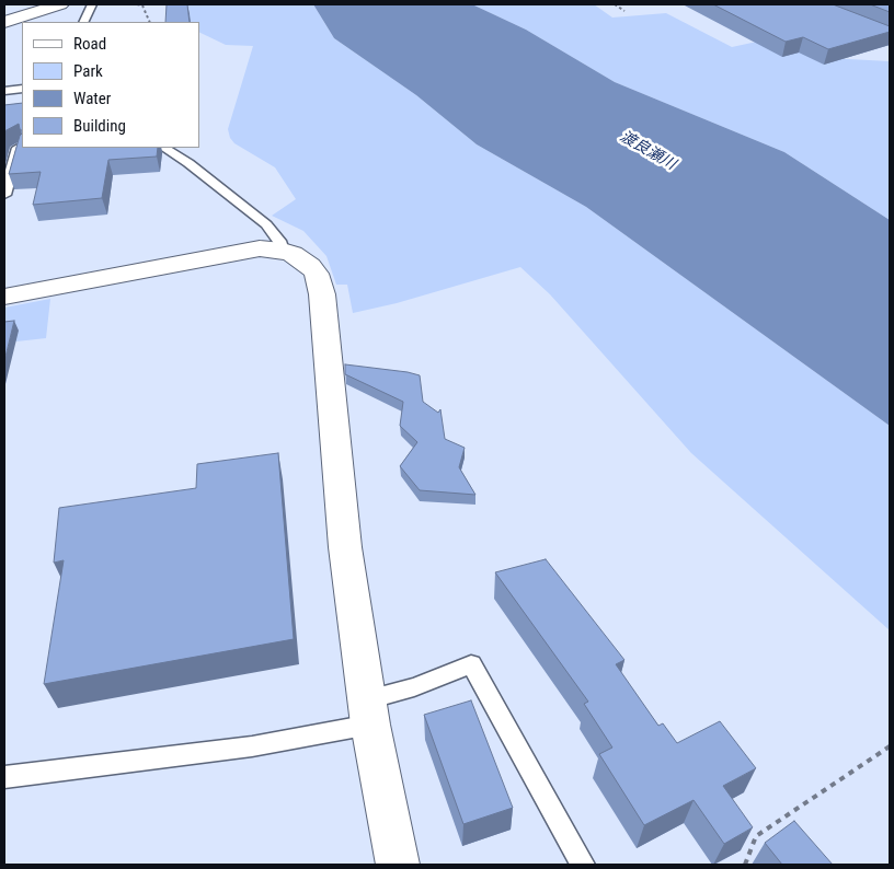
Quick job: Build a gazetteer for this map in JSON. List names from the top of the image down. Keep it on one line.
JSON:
{"water":["渡良瀬川"],"legend":["Road","Park","Water","Building"]}
